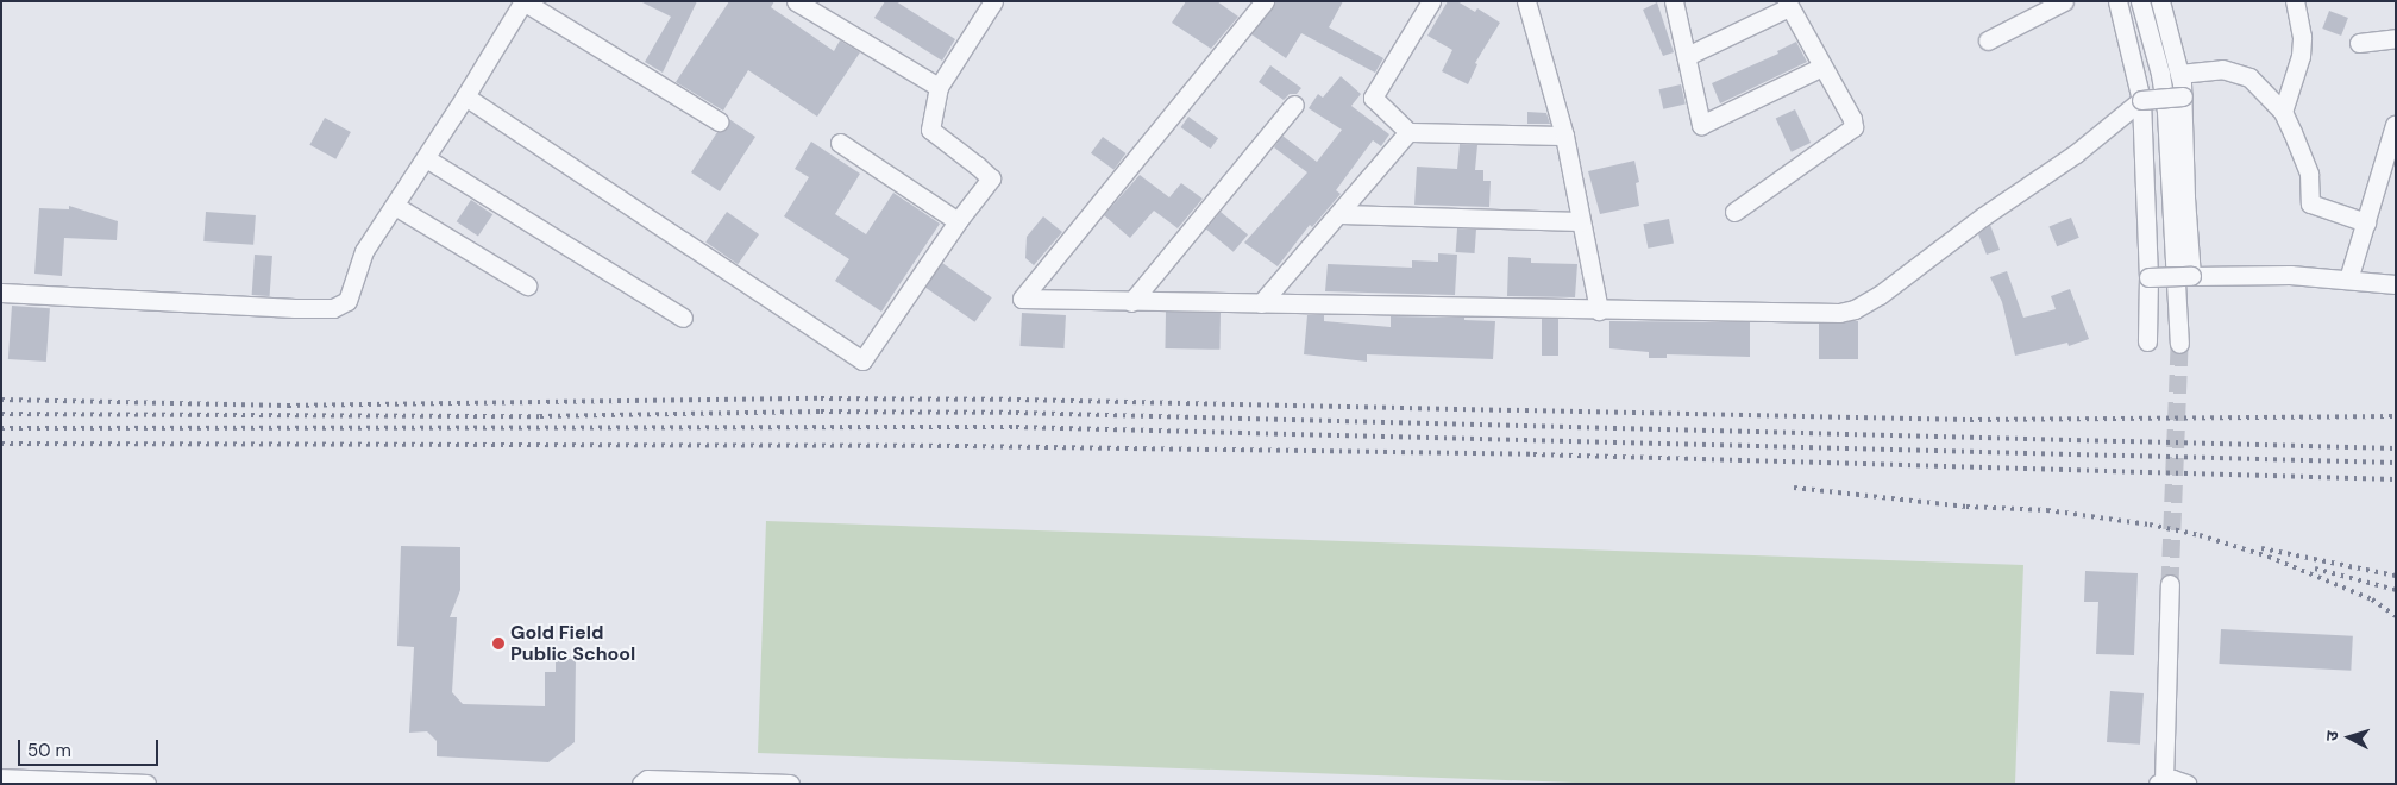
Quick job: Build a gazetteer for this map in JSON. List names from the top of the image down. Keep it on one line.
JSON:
{"places":["Gold Field Public School"],"scale_bar":"50 m","north":"left"}
